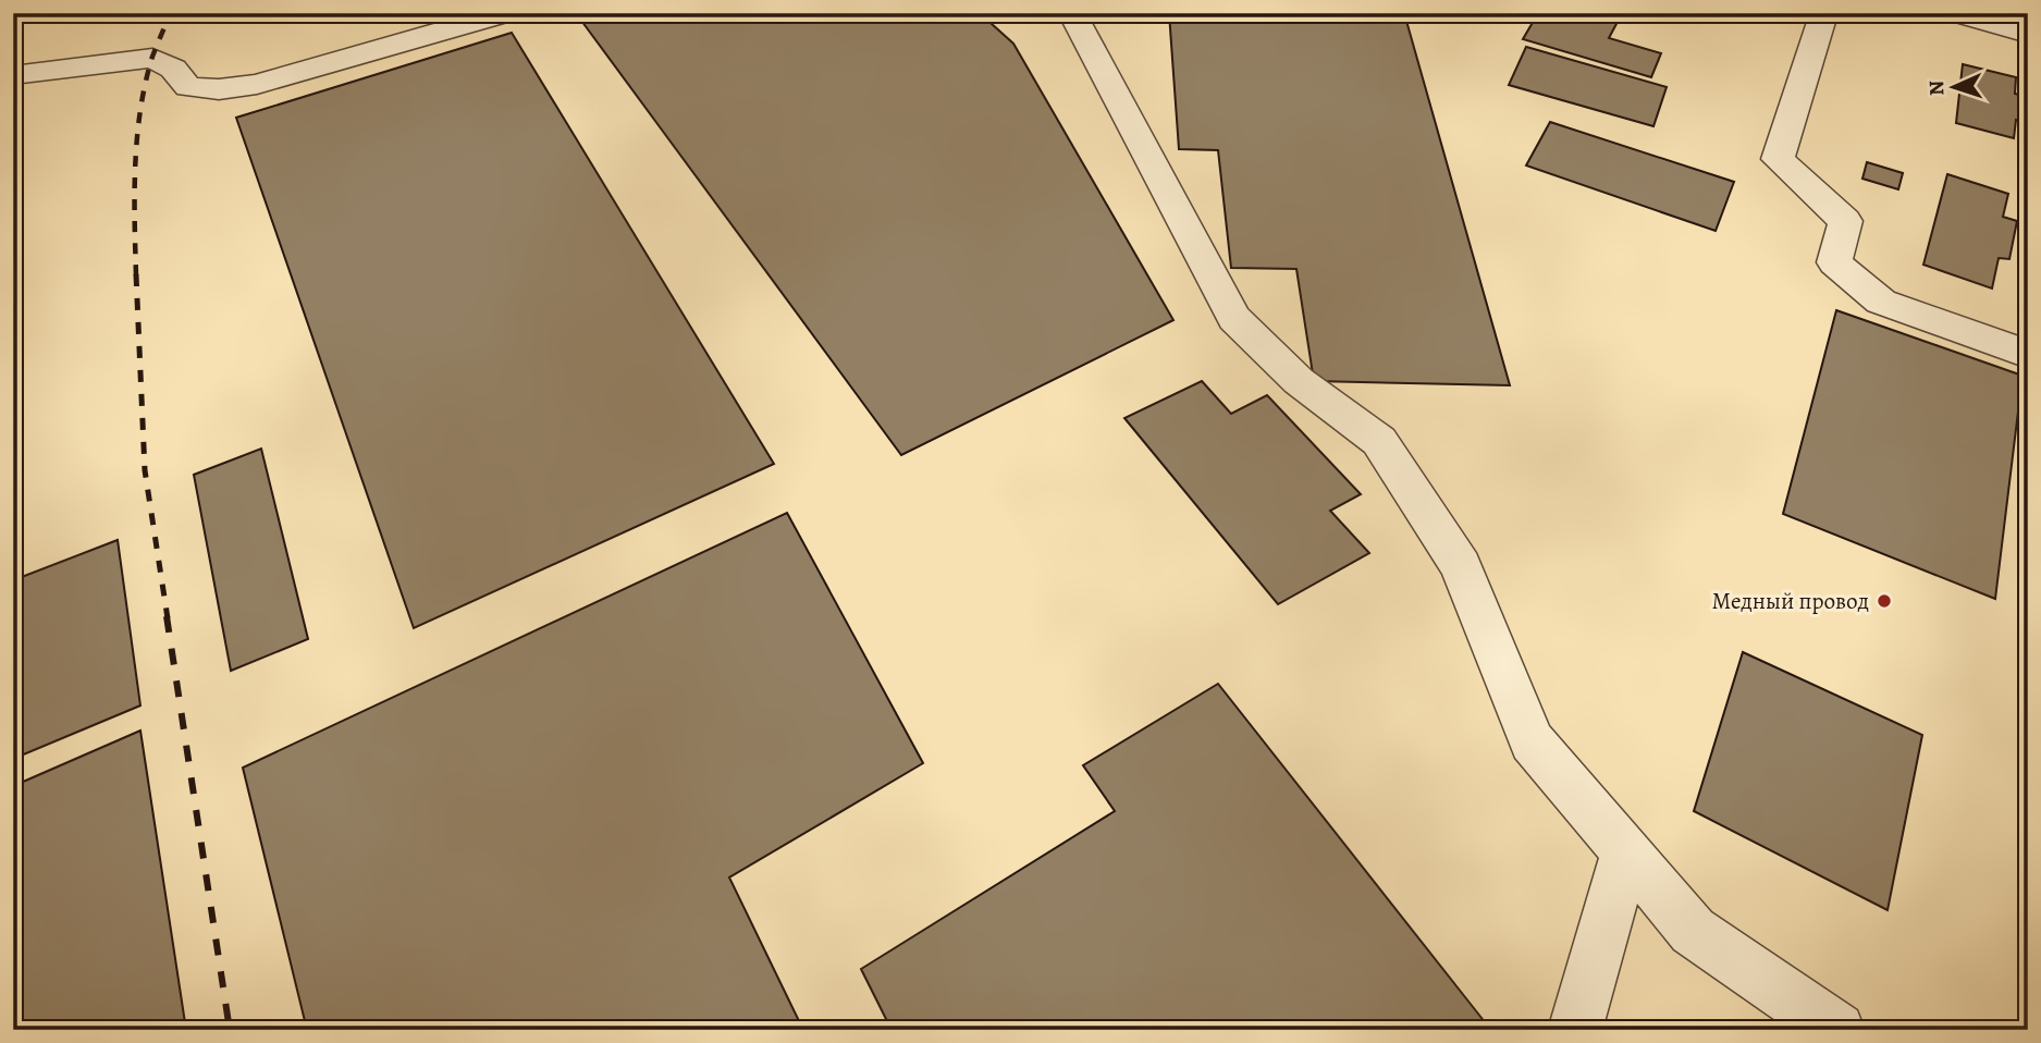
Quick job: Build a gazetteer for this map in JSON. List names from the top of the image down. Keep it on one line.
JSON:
{"places":["Медный провод"],"north":"left"}
